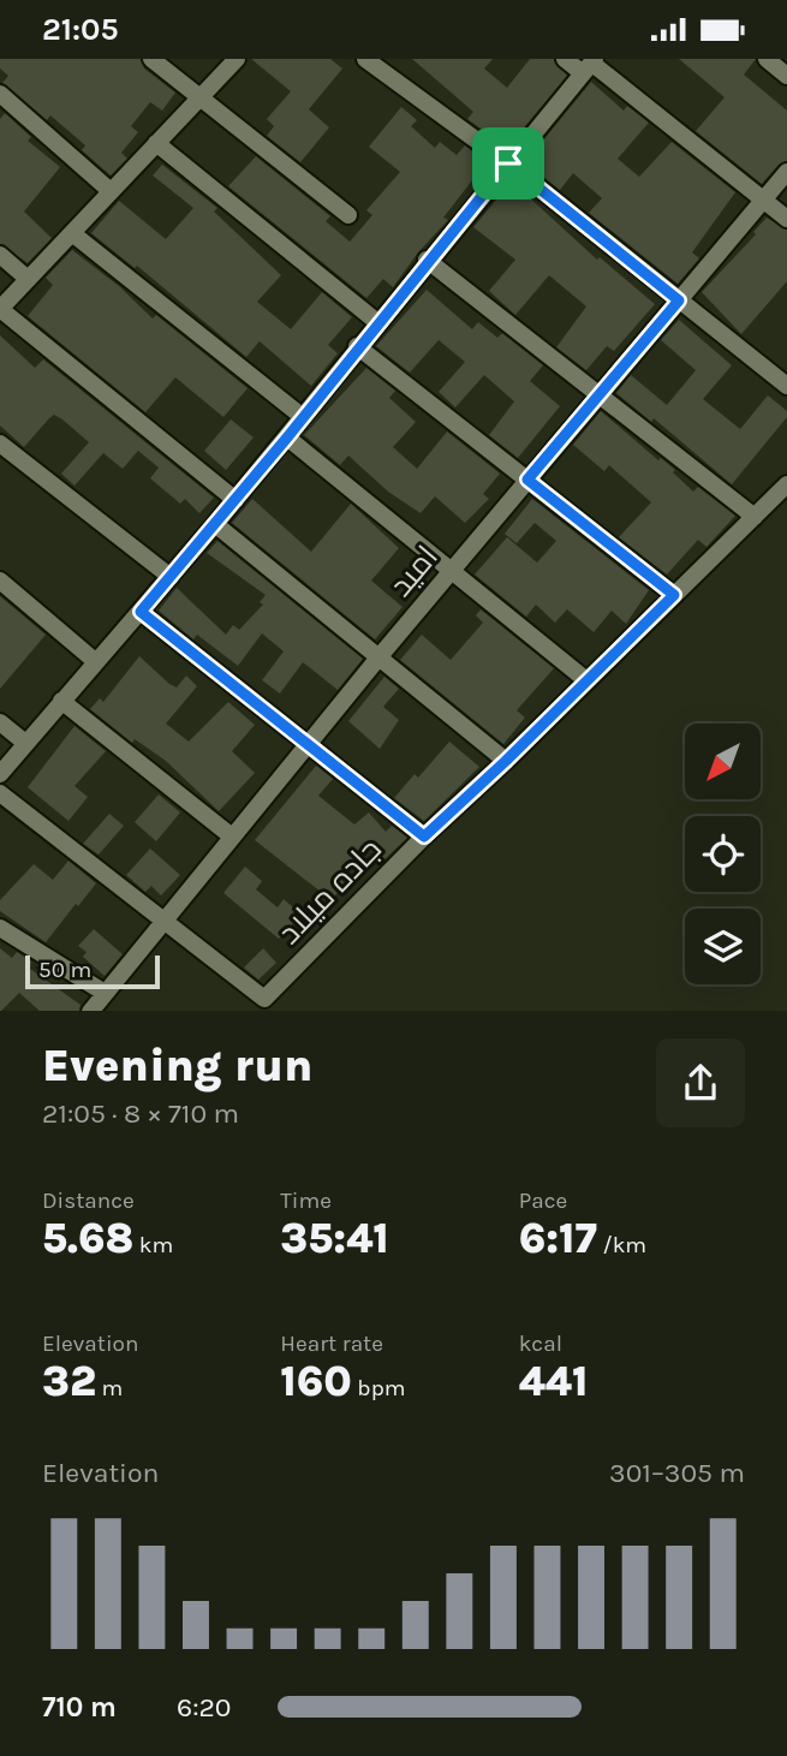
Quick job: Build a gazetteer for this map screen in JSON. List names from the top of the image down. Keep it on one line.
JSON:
{"streets":{"street":["امید","جاده میلاد"]},"crossings":[["امید","جاده میلاد"]],"scale_bar":"50 m","north":"bottom left","page":{"status":"21:05","scale":"50 m","heading":["Evening run","21:05 · 8 × 710 m"],"stats":[["Distance","5.68 km"],["Time","35:41"],["Pace","6:17 /km"],["Elevation","32 m"],["Heart rate","160 bpm"],["kcal","441"]],"chart":["Elevation","301–305 m"],"list":[{"name":"710 m","note":"6:20"}]}}
